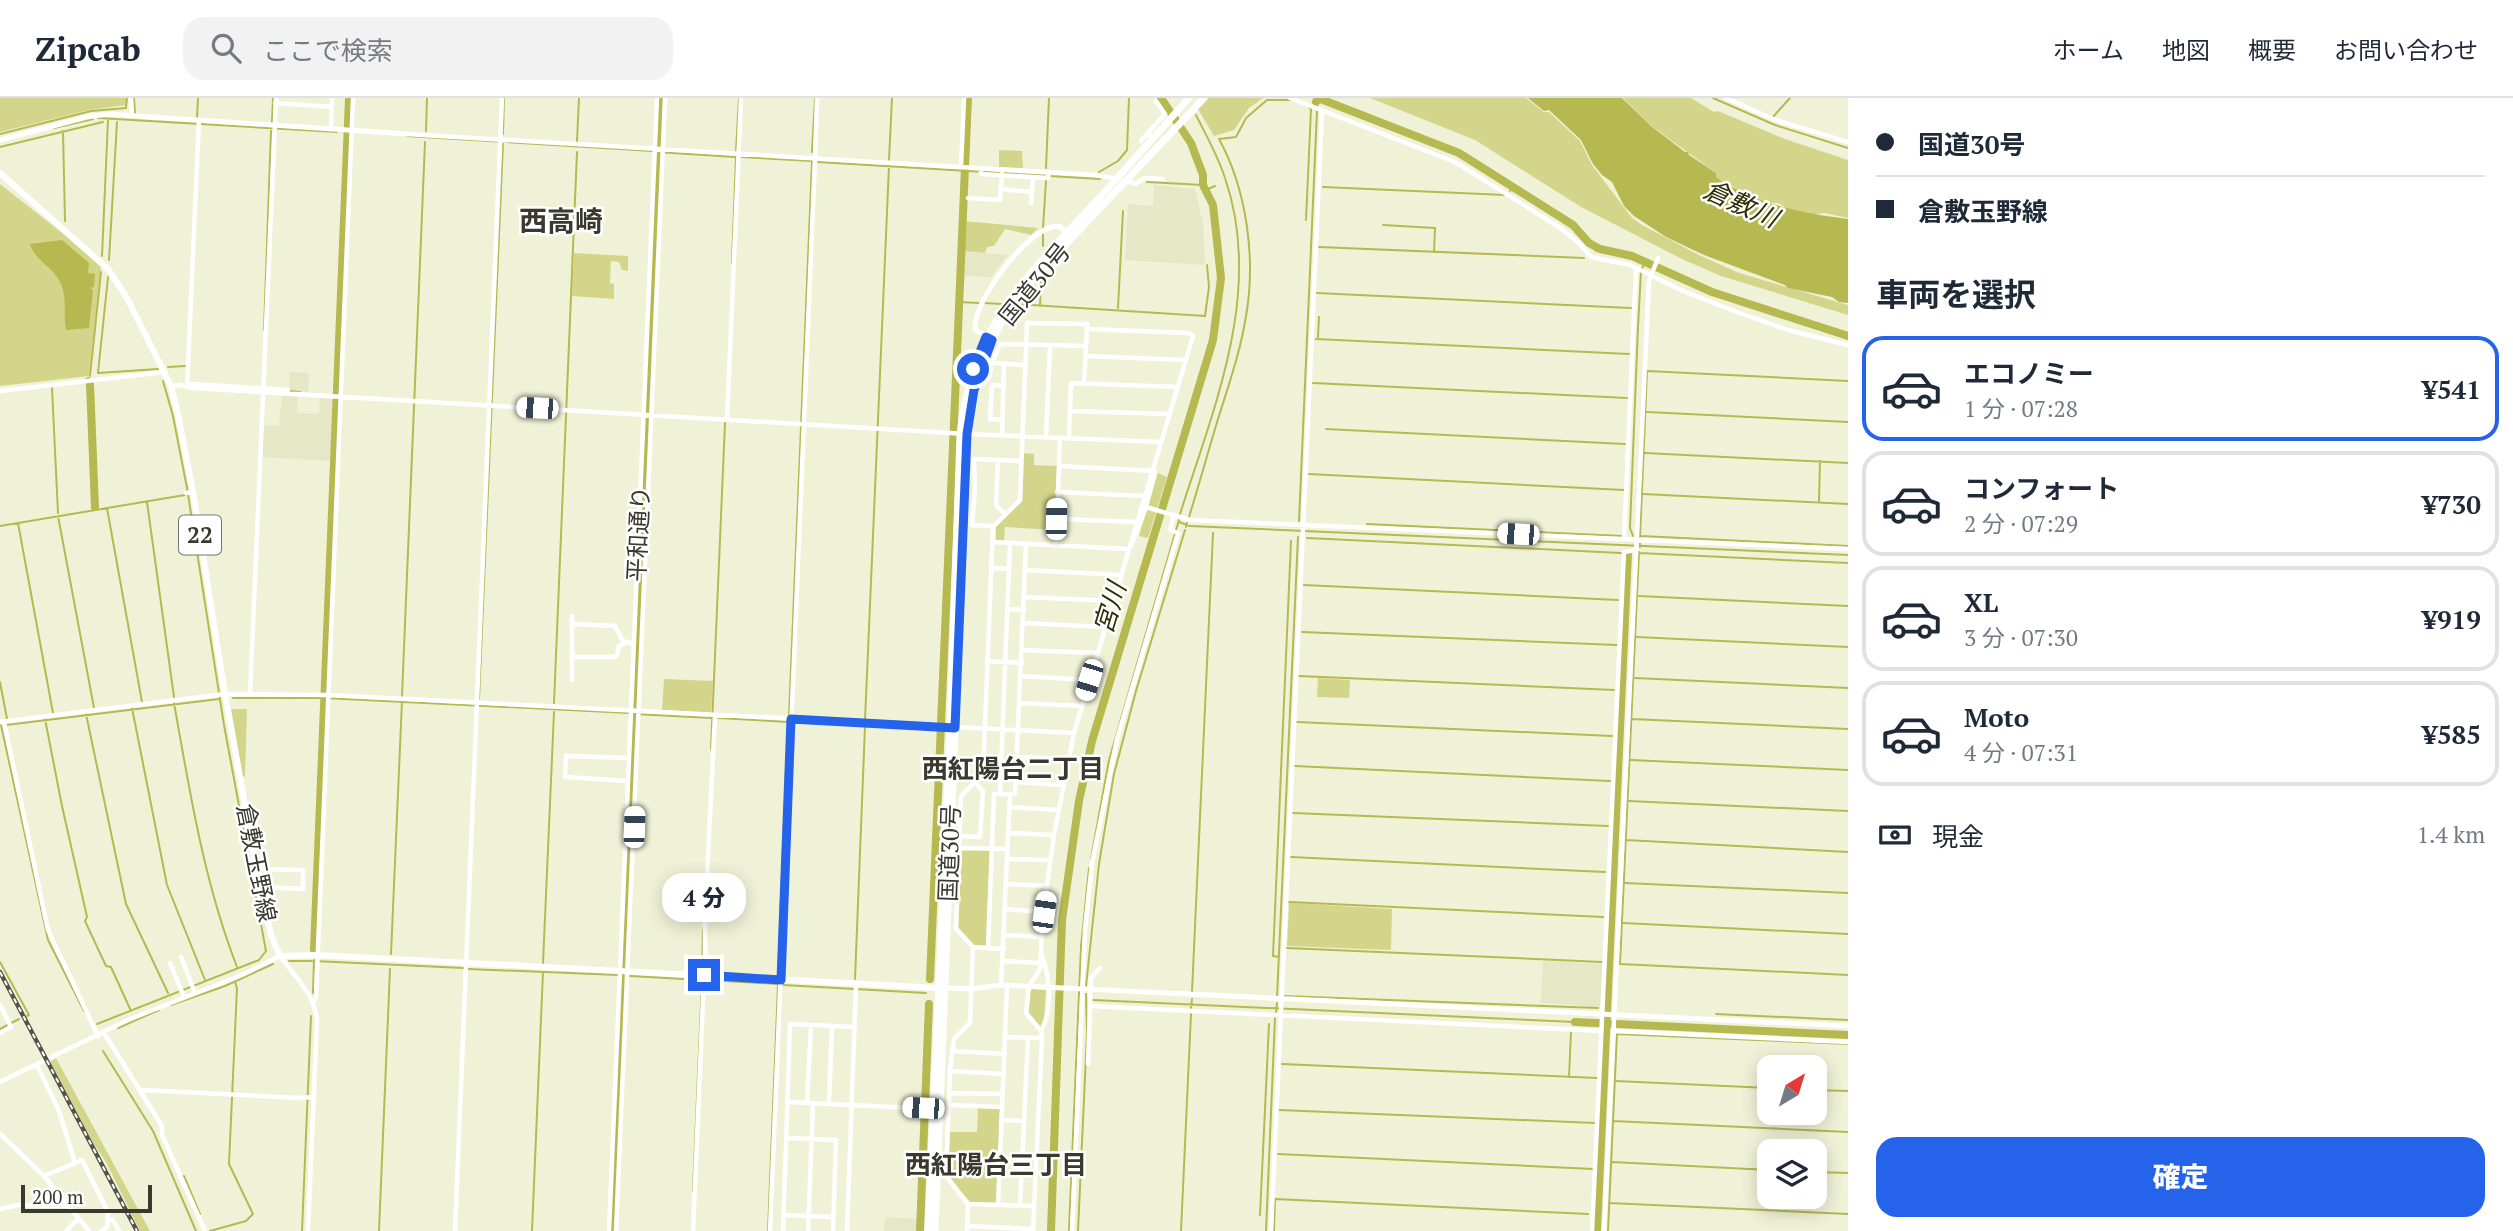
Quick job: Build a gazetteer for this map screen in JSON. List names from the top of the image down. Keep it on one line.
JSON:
{"streets":{"highway":["国道30号"],"main road":["22","倉敷玉野線"],"street":["平和通り"]},"crossings":[["国道30号","倉敷玉野線"],["平和通り","倉敷玉野線"]],"districts":["西高崎","西紅陽台二丁目","西紅陽台三丁目"],"water":["倉敷川","宮川"],"scale_bar":"200 m","north":"top right","page":{"header":"Zipcab","search":"ここで検索","nav":["ホーム","地図","概要","お問い合わせ"],"banner":["国道30号","倉敷玉野線"],"heading":"車両を選択","list":[{"name":"エコノミー","note":"1 分 · 07:28","value":"¥541"},{"name":"コンフォート","note":"2 分 · 07:29","value":"¥730"},{"name":"XL","note":"3 分 · 07:30","value":"¥919"},{"name":"Moto","note":"4 分 · 07:31","value":"¥585"}],"pay":["現金","1.4 km"],"bubble":"4 分","buttons":"確定","scale":"200 m"}}
